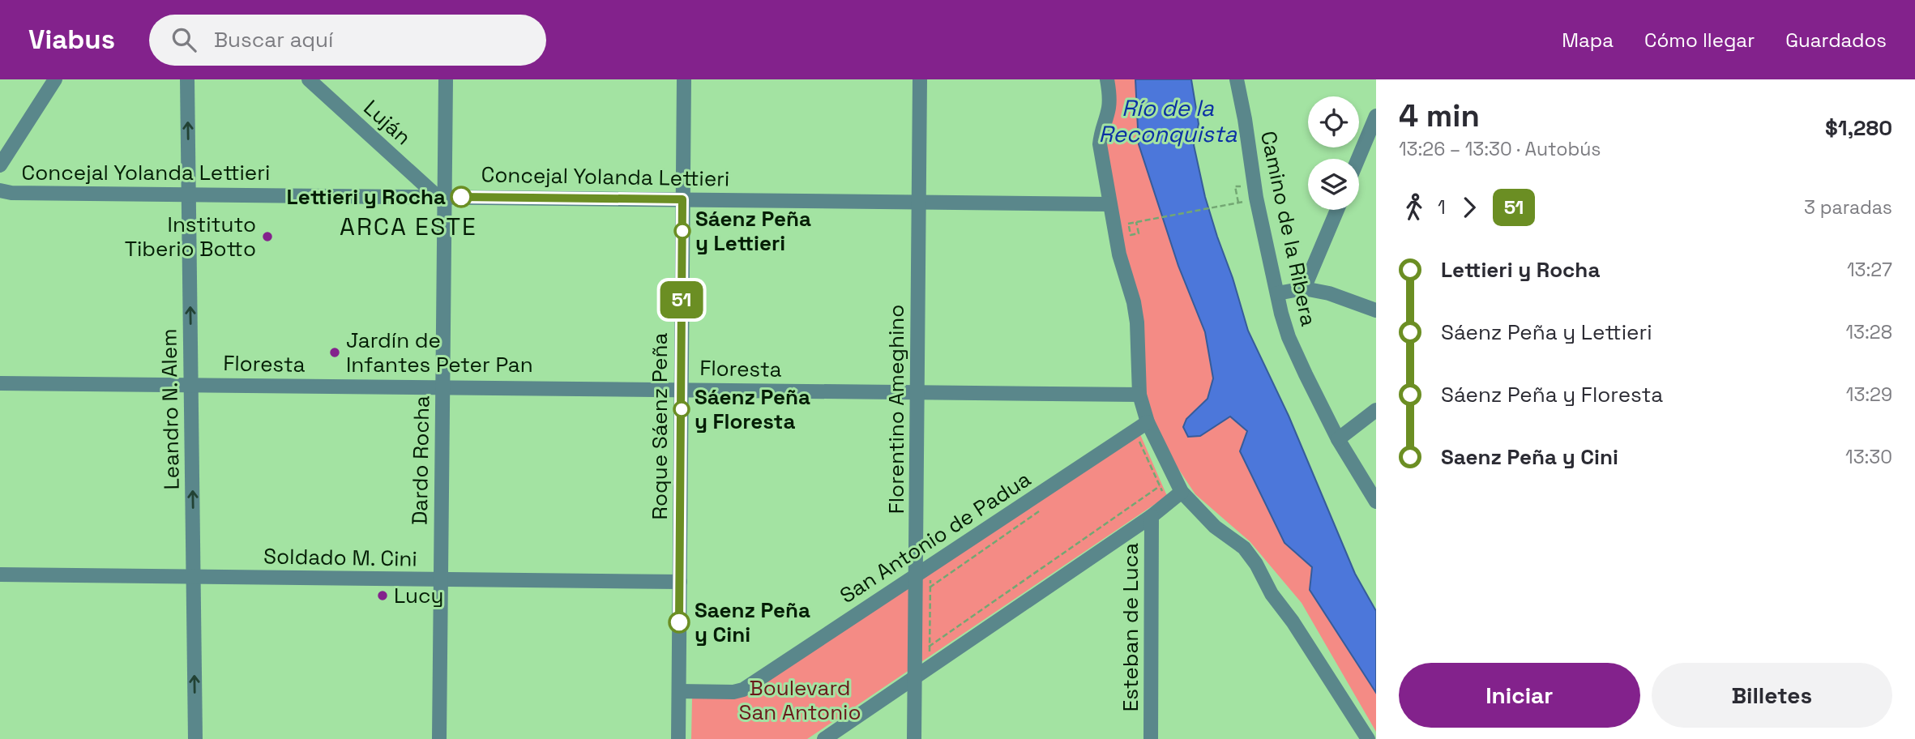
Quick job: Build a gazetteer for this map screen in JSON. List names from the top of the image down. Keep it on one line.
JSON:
{"streets":{"street":["Luján","Concejal Yolanda Lettieri","Camino de la Ribera","Floresta","Leandro N. Alem","Florentino Ameghino","Roque Sáenz Peña","Dardo Rocha","San Antonio de Padua","Soldado M. Cini","Esteban de Luca"]},"crossings":[["Luján","Concejal Yolanda Lettieri"],["Luján","Dardo Rocha"],["Concejal Yolanda Lettieri","Leandro N. Alem"],["Concejal Yolanda Lettieri","Florentino Ameghino"],["Concejal Yolanda Lettieri","Roque Sáenz Peña"],["Concejal Yolanda Lettieri","Dardo Rocha"],["Floresta","Leandro N. Alem"],["Floresta","Florentino Ameghino"],["Floresta","Roque Sáenz Peña"],["Floresta","Dardo Rocha"],["Leandro N. Alem","Soldado M. Cini"],["Florentino Ameghino","San Antonio de Padua"],["Roque Sáenz Peña","San Antonio de Padua"],["Roque Sáenz Peña","Soldado M. Cini"],["Dardo Rocha","Soldado M. Cini"]],"one_way":["Leandro N. Alem"],"districts":["ARCA ESTE"],"water":["Río de la Reconquista"],"parks":["Boulevard San Antonio"],"places":["Lettieri y Rocha","Sáenz Peña y Lettieri","Instituto Tiberio Botto","Jardín de Infantes Peter Pan","Sáenz Peña y Floresta","Lucy","Saenz Peña y Cini"],"lines":["bus line 51"],"page":{"header":"Viabus","search":"Buscar aquí","nav":["Mapa","Cómo llegar","Guardados"],"on_map":"51","heading":["4 min","13:26 – 13:30 · Autobús","$1,280"],"legs":["1","51","3 paradas"],"list":[{"name":"Lettieri y Rocha","value":"13:27"},{"name":"Sáenz Peña y Lettieri","value":"13:28"},{"name":"Sáenz Peña y Floresta","value":"13:29"},{"name":"Saenz Peña y Cini","value":"13:30"}],"buttons":["Iniciar","Billetes"]}}
